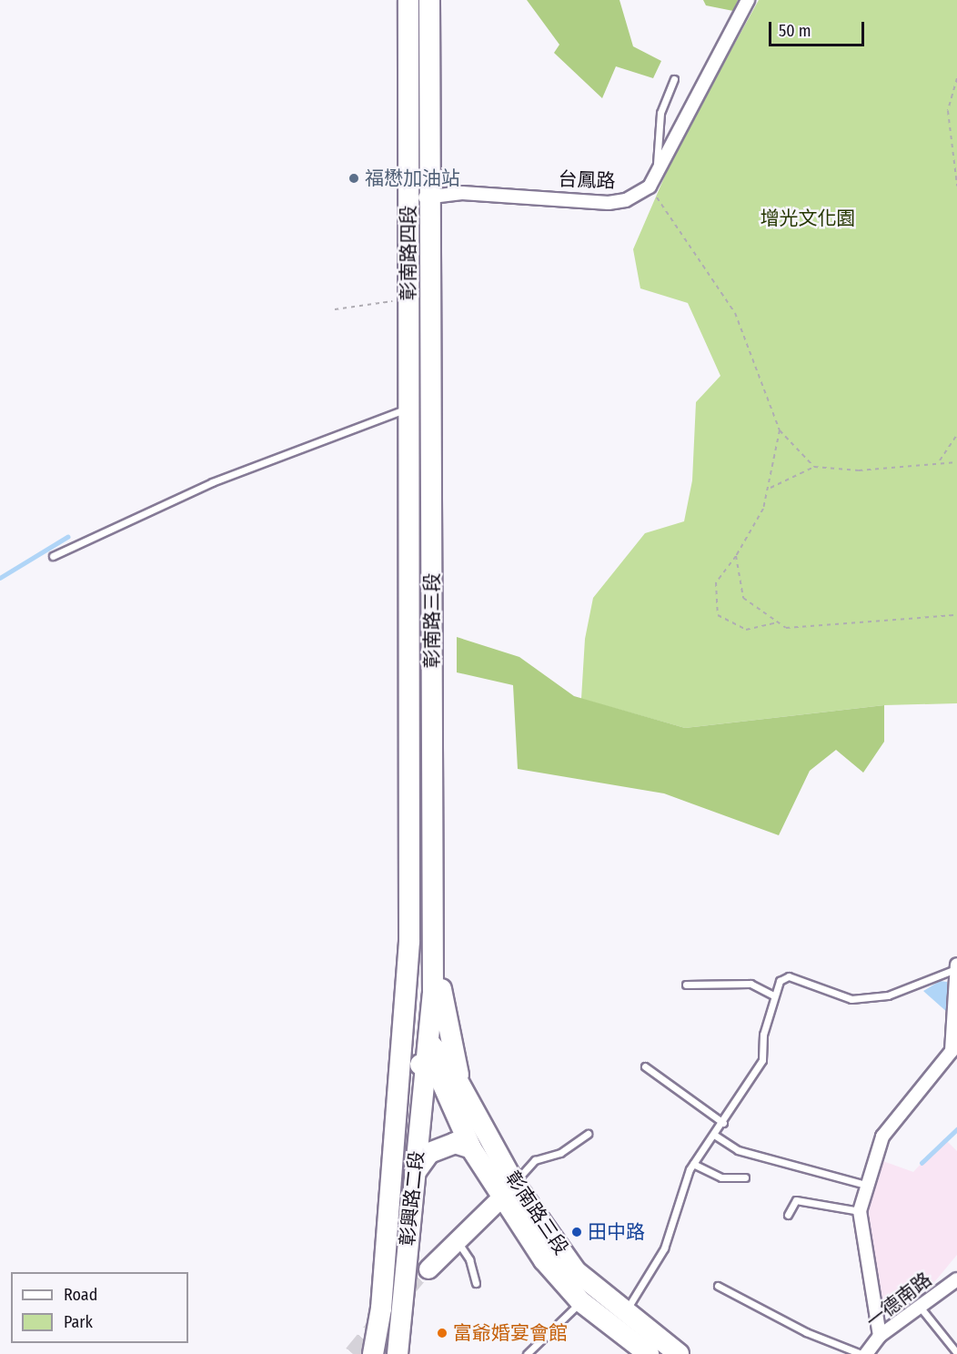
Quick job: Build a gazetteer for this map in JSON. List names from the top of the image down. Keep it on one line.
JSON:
{"streets":{"main road":["彰南路四段","彰南路三段","彰興路二段"],"street":["台鳳路","一德南路"]},"crossings":[["台鳳路","彰南路四段"],["台鳳路","彰南路三段"],["彰南路四段","彰南路三段"],["彰南路三段","彰興路二段"]],"parks":["增光文化園"],"places":["福懋加油站","田中路","富爺婚宴會館"],"legend":["Road","Park"],"scale_bar":"50 m"}
